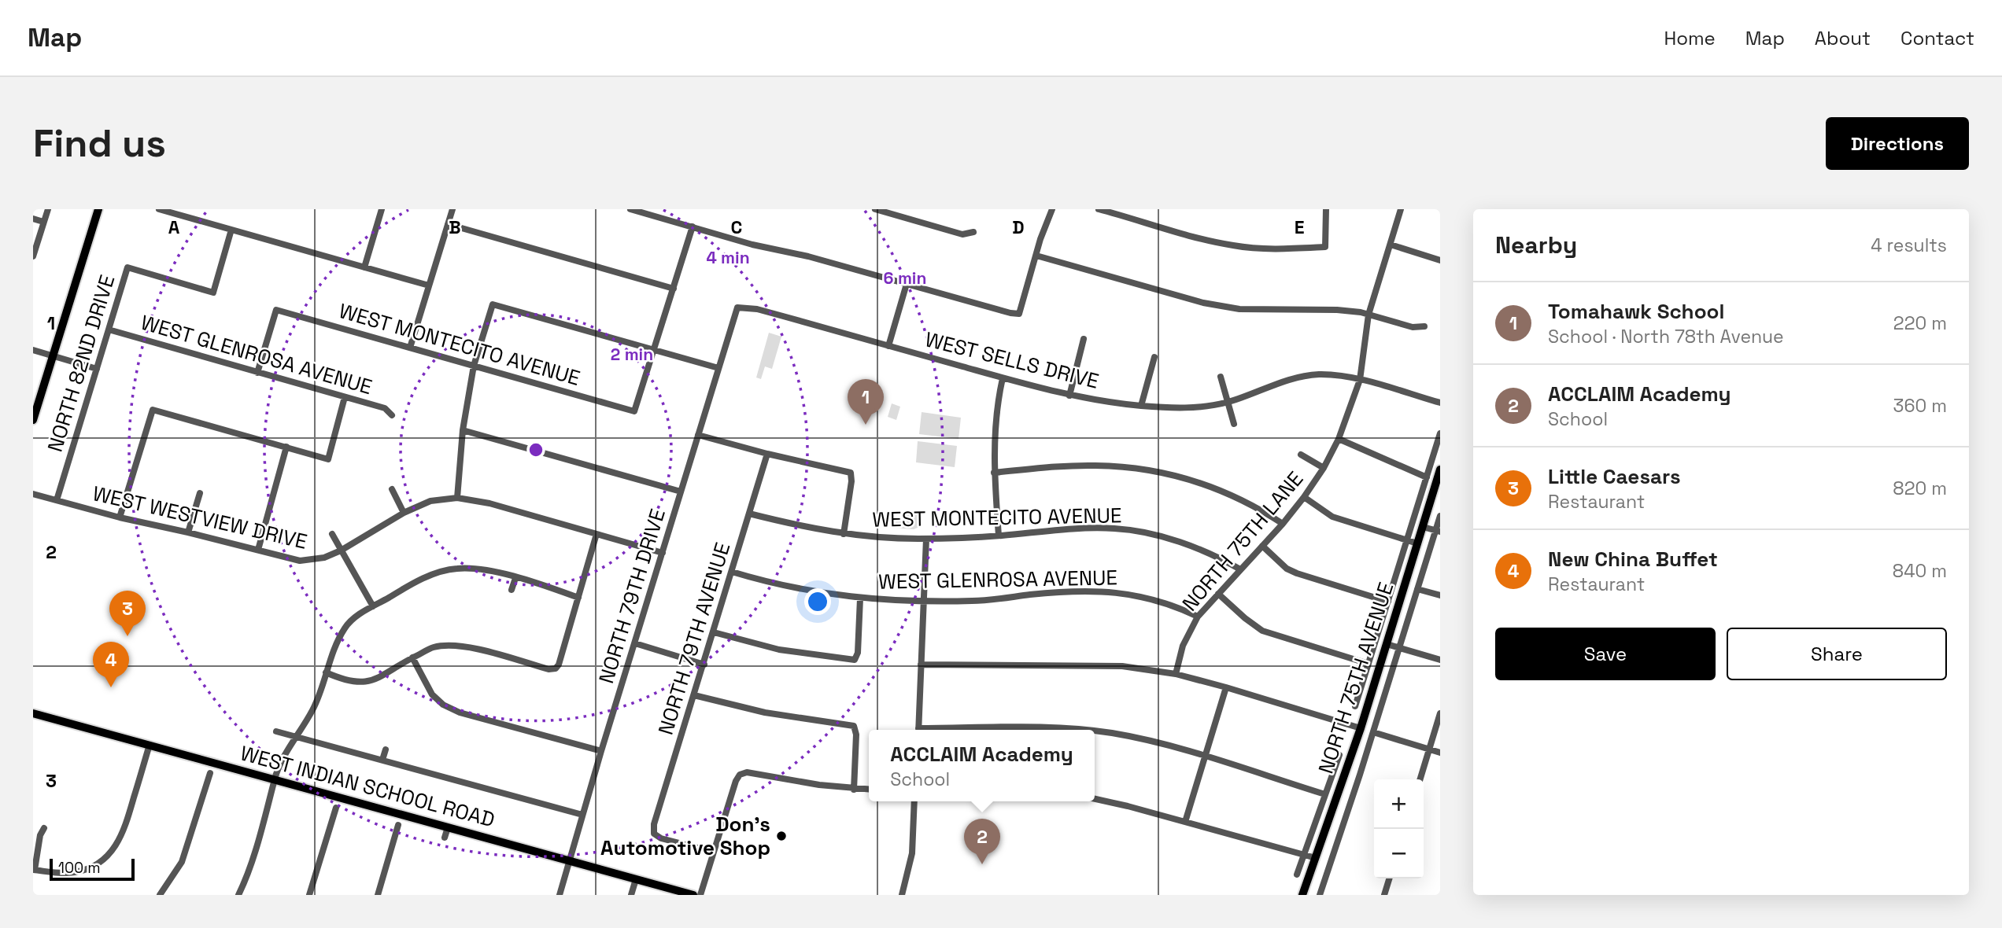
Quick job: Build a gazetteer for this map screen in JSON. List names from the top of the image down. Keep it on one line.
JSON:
{"streets":{"main road":["NORTH 75TH AVENUE","WEST INDIAN SCHOOL ROAD"],"street":["WEST MONTECITO AVENUE","WEST GLENROSA AVENUE","WEST SELLS DRIVE","NORTH 82ND DRIVE","WEST WESTVIEW DRIVE","NORTH 75TH LANE","NORTH 79TH DRIVE","NORTH 79TH AVENUE"]},"crossings":[["WEST MONTECITO AVENUE","WEST GLENROSA AVENUE"],["WEST MONTECITO AVENUE","NORTH 75TH LANE"],["WEST MONTECITO AVENUE","NORTH 79TH AVENUE"],["WEST GLENROSA AVENUE","NORTH 82ND DRIVE"],["WEST GLENROSA AVENUE","NORTH 75TH LANE"],["WEST GLENROSA AVENUE","NORTH 79TH AVENUE"],["WEST SELLS DRIVE","NORTH 75TH LANE"],["WEST SELLS DRIVE","NORTH 79TH DRIVE"],["NORTH 82ND DRIVE","WEST WESTVIEW DRIVE"],["NORTH 79TH DRIVE","WEST INDIAN SCHOOL ROAD"]],"places":["Don's Automotive Shop"],"scale_bar":"100 m","page":{"header":"Map","nav":["Home","Map","About","Contact"],"buttons":["Directions",["Save","Share"]],"title":"Find us","heading":["Nearby","4 results"],"list":[{"mark":"1","name":"Tomahawk School","note":"School · North 78th Avenue","value":"220 m"},{"mark":"2","name":"ACCLAIM Academy","note":"School","value":"360 m"},{"mark":"3","name":"Little Caesars","note":"Restaurant","value":"820 m"},{"mark":"4","name":"New China Buffet","note":"Restaurant","value":"840 m"}],"pins":["1","3","4","2"],"popup":["ACCLAIM Academy","School"],"map_buttons":["+","−"],"scale":"100 m"},"grid":{"columns":["A","B","C","D","E"],"rows":["1","2","3"]},"rings":["4 min","6 min","2 min"]}
